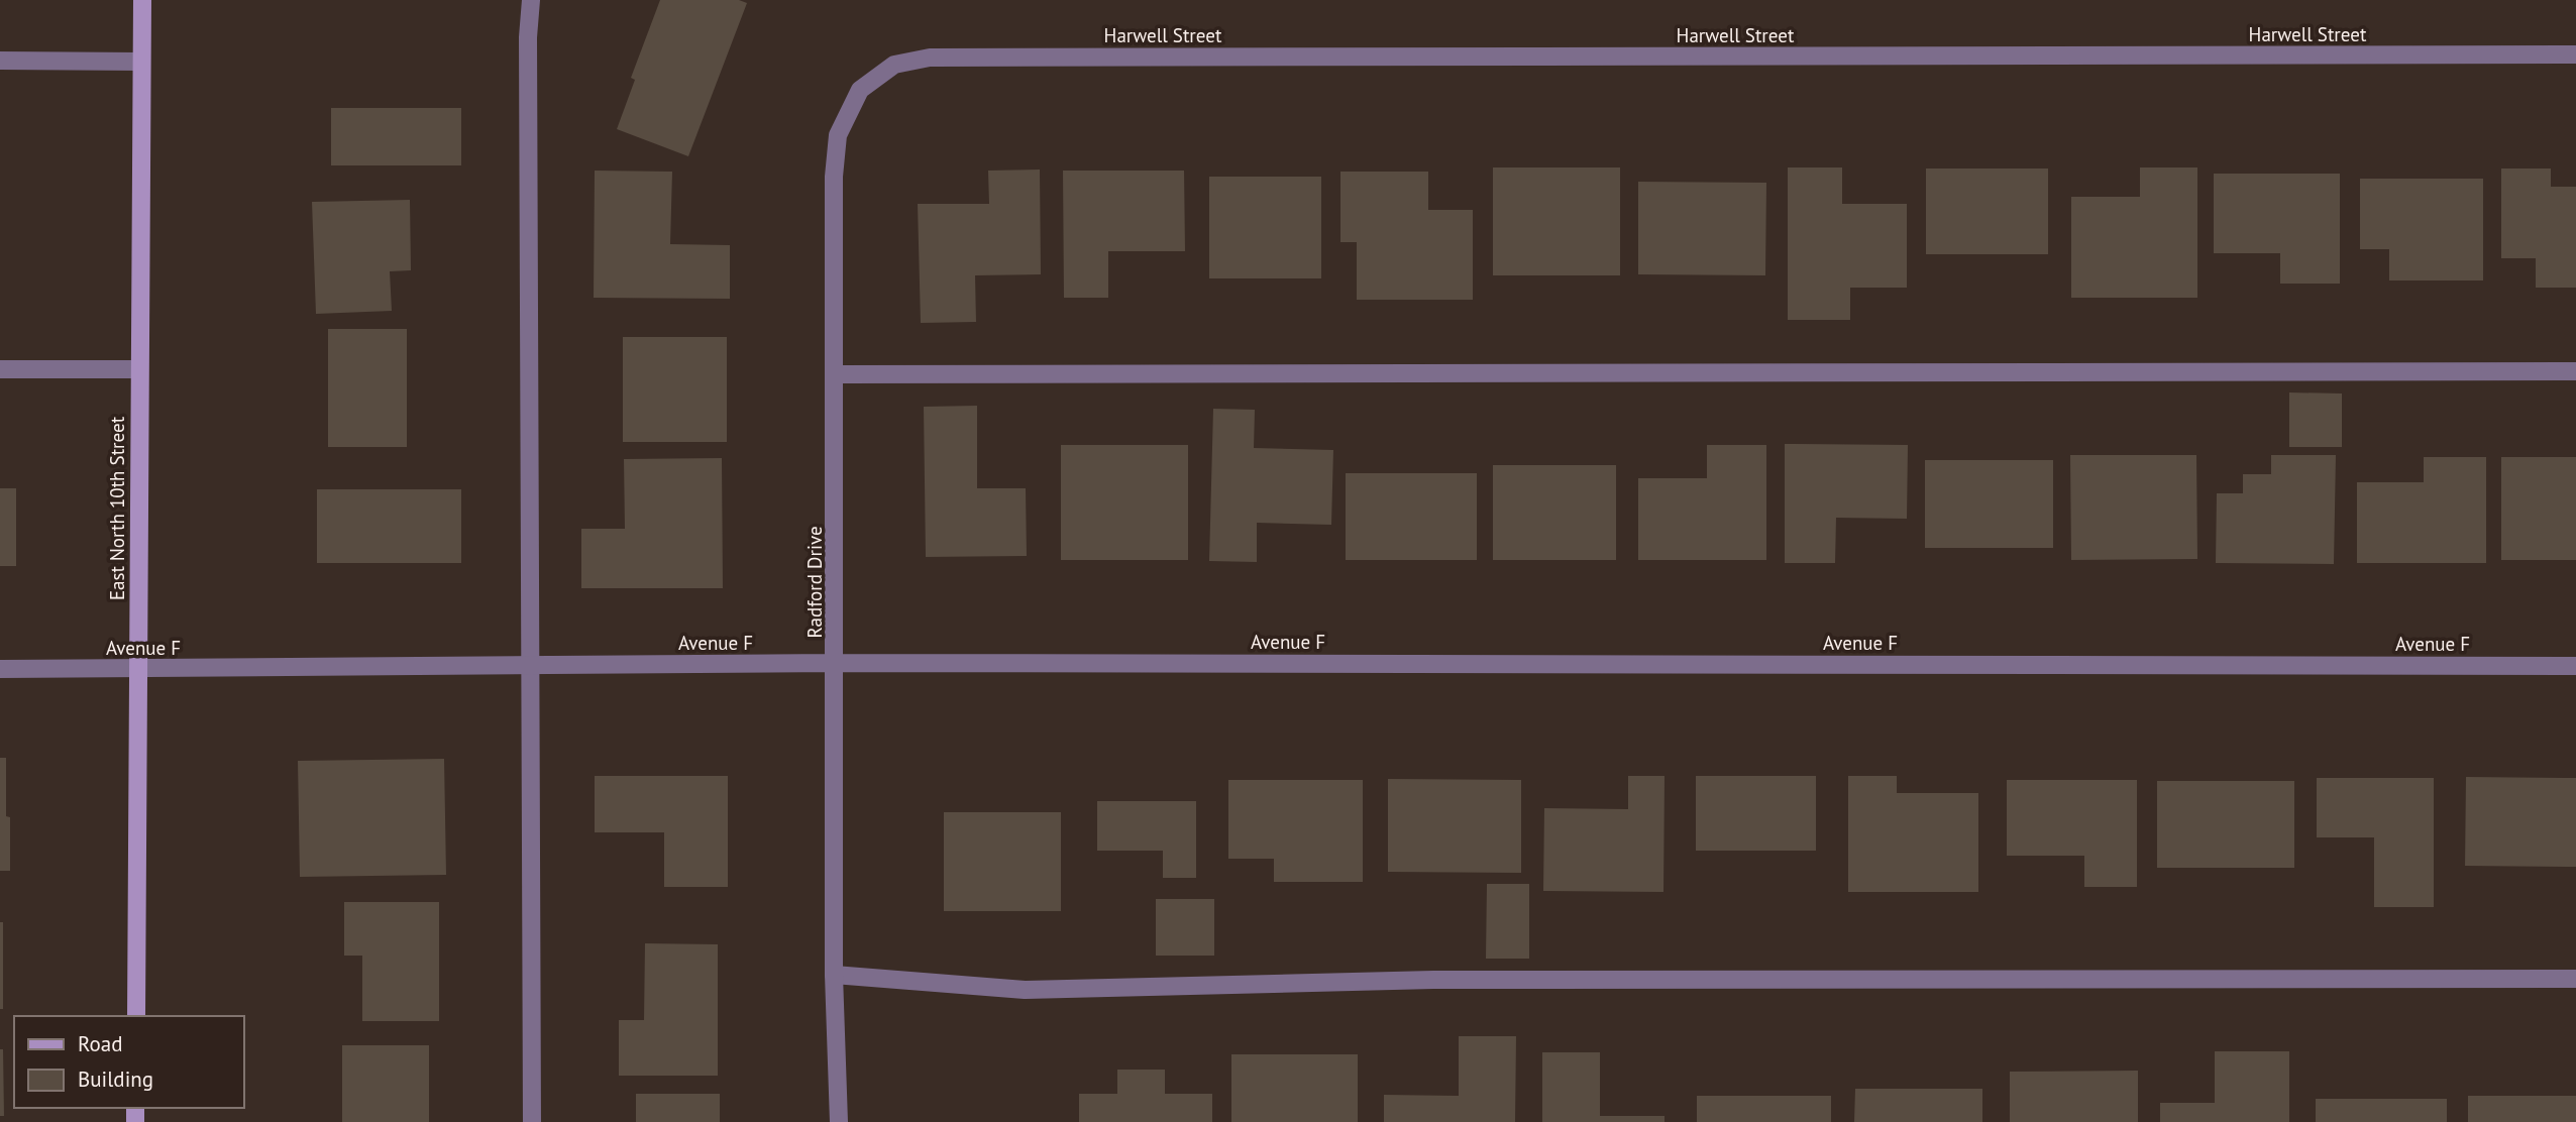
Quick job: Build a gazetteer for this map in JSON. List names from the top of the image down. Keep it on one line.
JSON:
{"streets":{"main road":["East North 10th Street"],"street":["Harwell Street","Radford Drive","Avenue F"]},"crossings":[["Harwell Street","Radford Drive"],["East North 10th Street","Avenue F"],["Radford Drive","Avenue F"]],"legend":["Road","Building"]}
